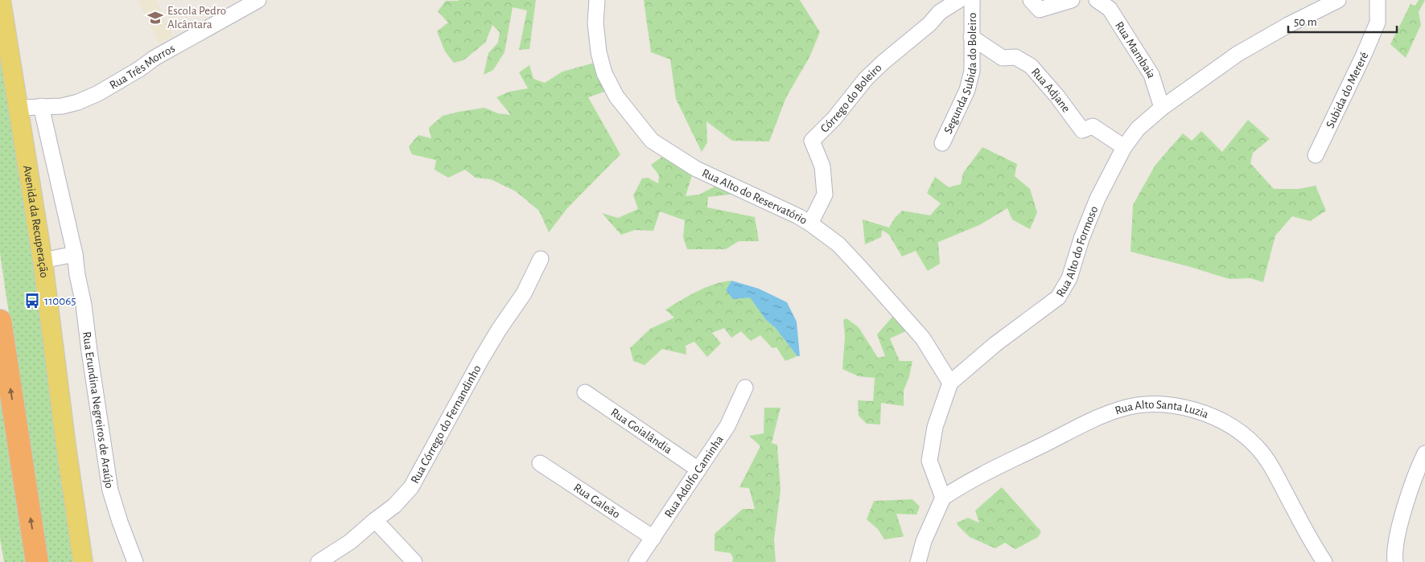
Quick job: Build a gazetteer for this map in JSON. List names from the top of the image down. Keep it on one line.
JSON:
{"streets":{"main road":["Avenida da Recuperação"],"street":["Rua Mambaia","Rua Três Morros","Segunda Subida do Boleiro","Rua Adjane","Subida do Mereré","Córrego do Boleiro","Rua Alto do Reservatório","Rua Alto do Formoso","Rua Erundina Negreiros de Araújo","Rua Alto Santa Luzia","Rua Córrego do Fernandinho","Rua Goialândia","Rua Adolfo Caminha","Rua Galeão"]},"crossings":[["Rua Mambaia","Rua Alto do Formoso"],["Rua Três Morros","Avenida da Recuperação"],["Rua Três Morros","Rua Erundina Negreiros de Araújo"],["Segunda Subida do Boleiro","Rua Adjane"],["Rua Adjane","Rua Alto do Formoso"],["Córrego do Boleiro","Rua Alto do Reservatório"],["Rua Alto do Reservatório","Rua Alto do Formoso"],["Rua Goialândia","Rua Adolfo Caminha"],["Rua Adolfo Caminha","Rua Galeão"]],"places":{"school or university":["Escola Pedro Alcântara"],"bus stop":["110065"]},"scale_bar":"50 m"}
